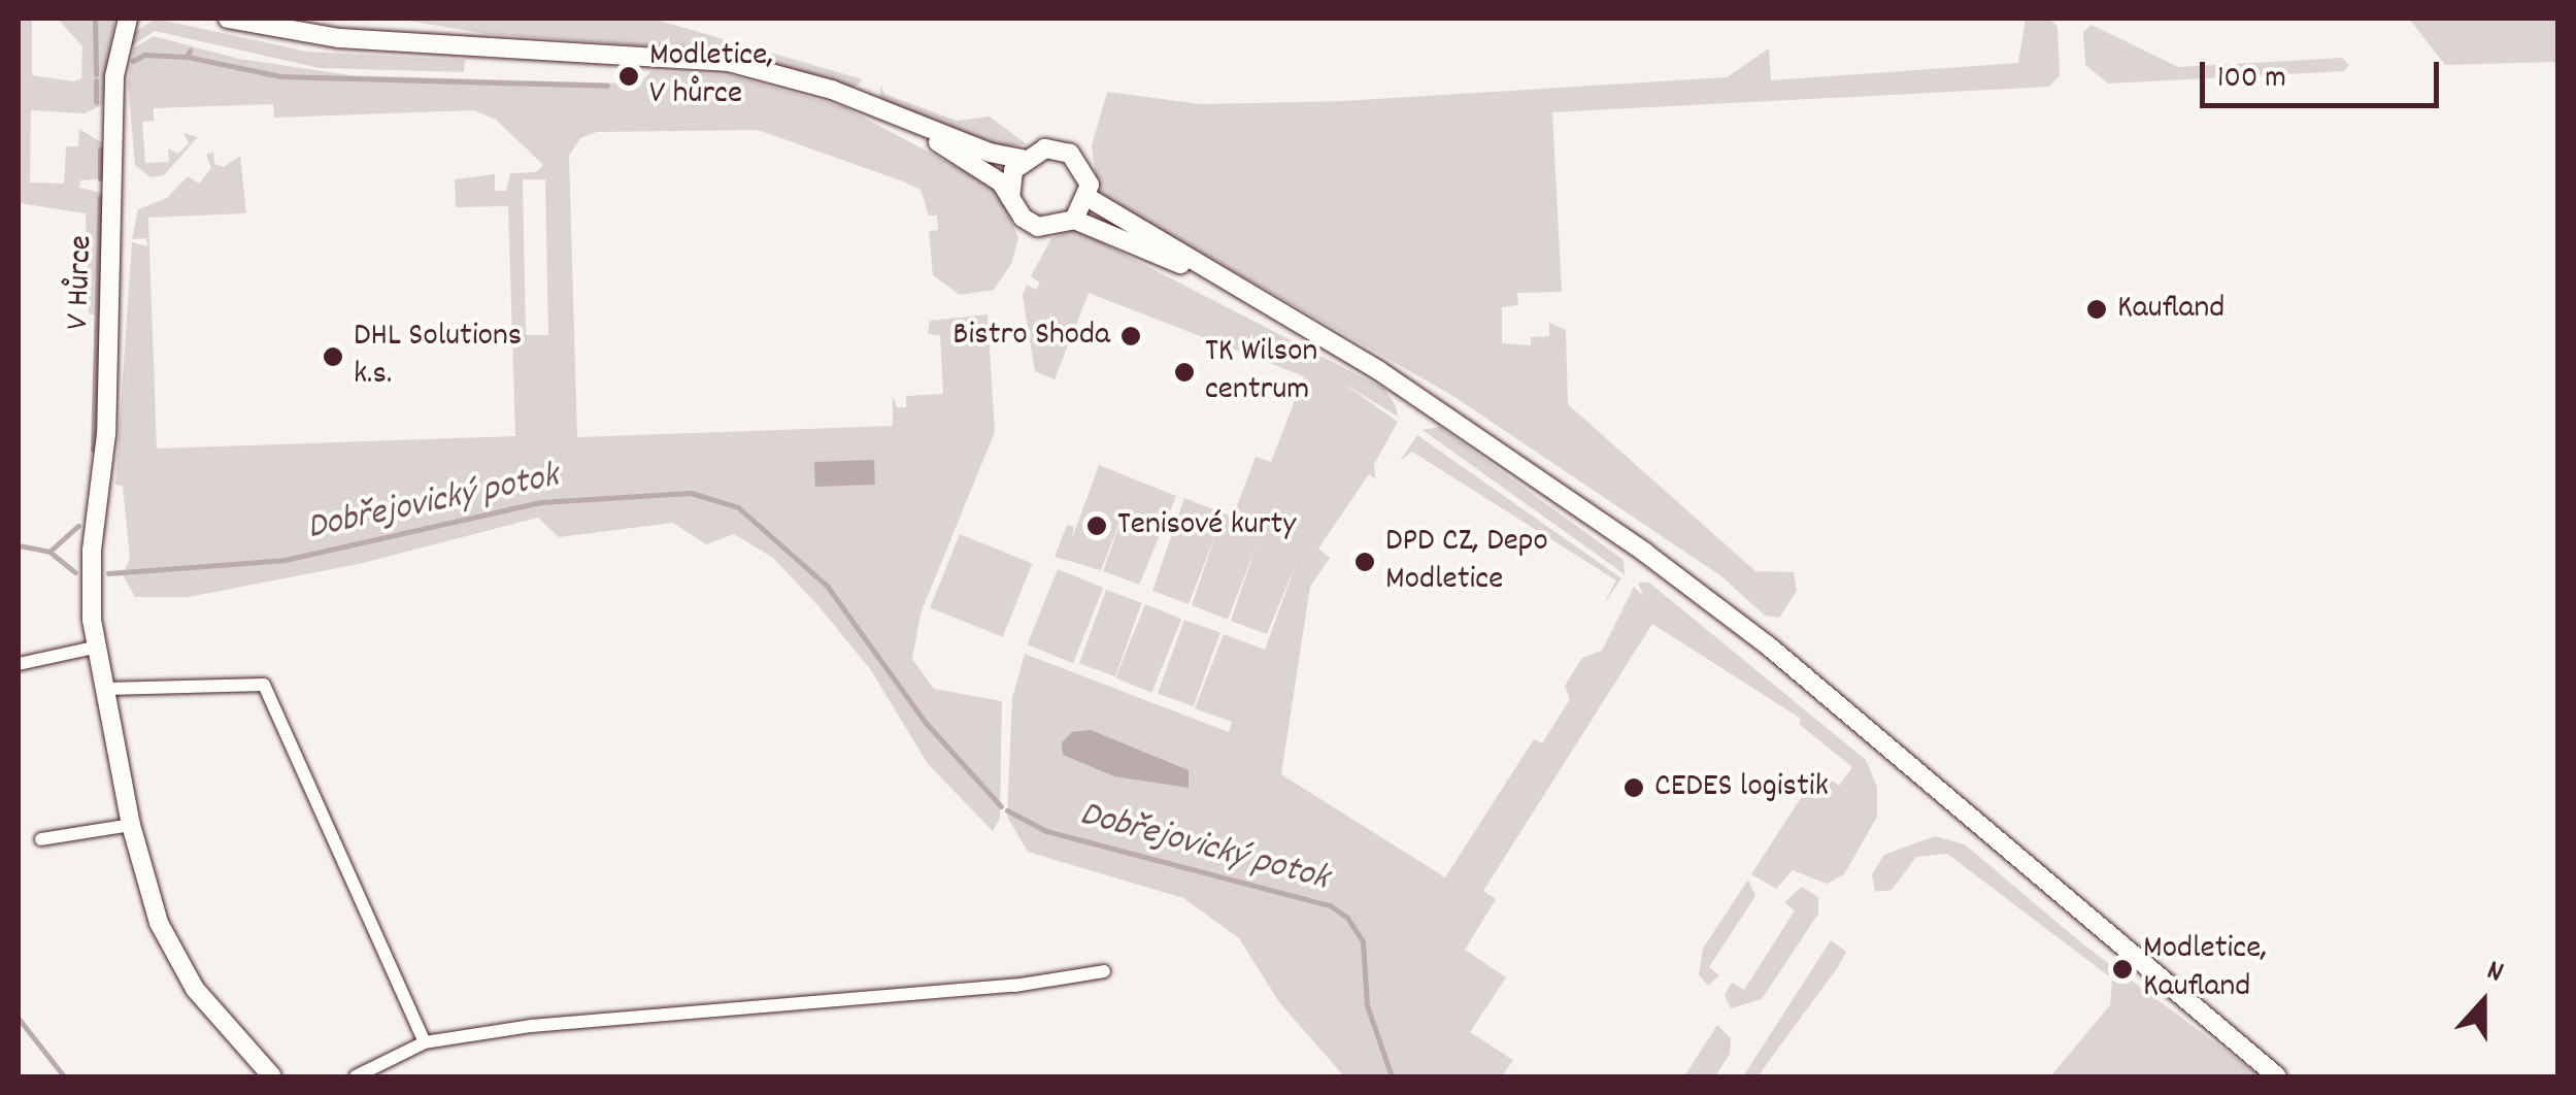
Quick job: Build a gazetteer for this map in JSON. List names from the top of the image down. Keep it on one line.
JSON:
{"streets":{"main road":["V Hůrce"]},"water":["Dobřejovický potok"],"places":["Modletice, V hůrce","Kaufland","Bistro Shoda","DHL Solutions k.s.","TK Wilson centrum","Tenisové kurty","DPD CZ, Depo Modletice","CEDES logistik","Modletice, Kaufland"],"scale_bar":"100 m","north":"top"}
